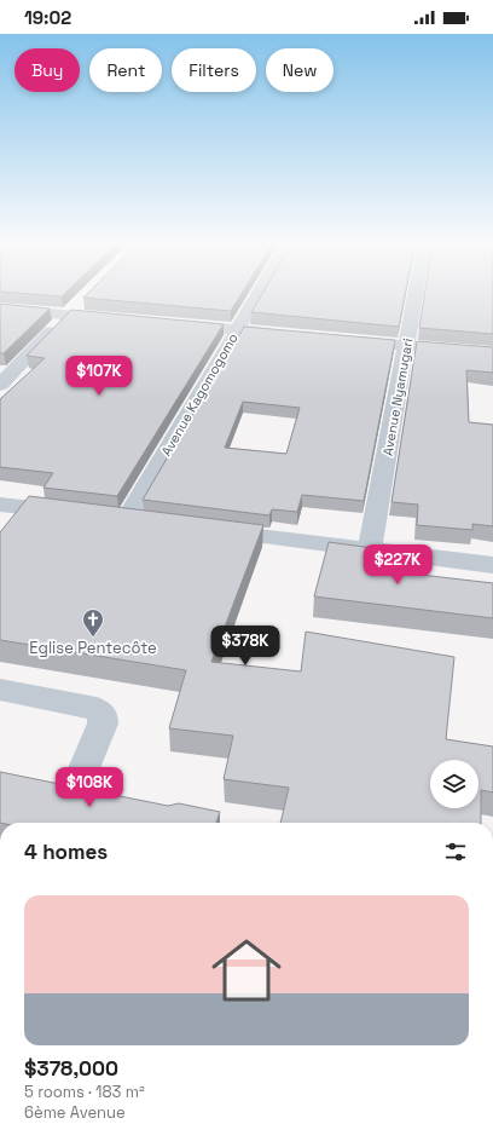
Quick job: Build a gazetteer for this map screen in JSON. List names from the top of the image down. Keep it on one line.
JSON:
{"streets":{"street":["Avenue Kagomogomo","Avenue Nyamugari"]},"places":{"church":["Eglise Pentecôte"]},"page":{"status":"19:02","chip":["Buy","Rent","Filters","New"],"price":["$107K","$227K","$378K","$108K"],"heading":"4 homes","list":[{"name":"$378,000","note":"5 rooms · 183 m² · 6ème Avenue"}]}}
